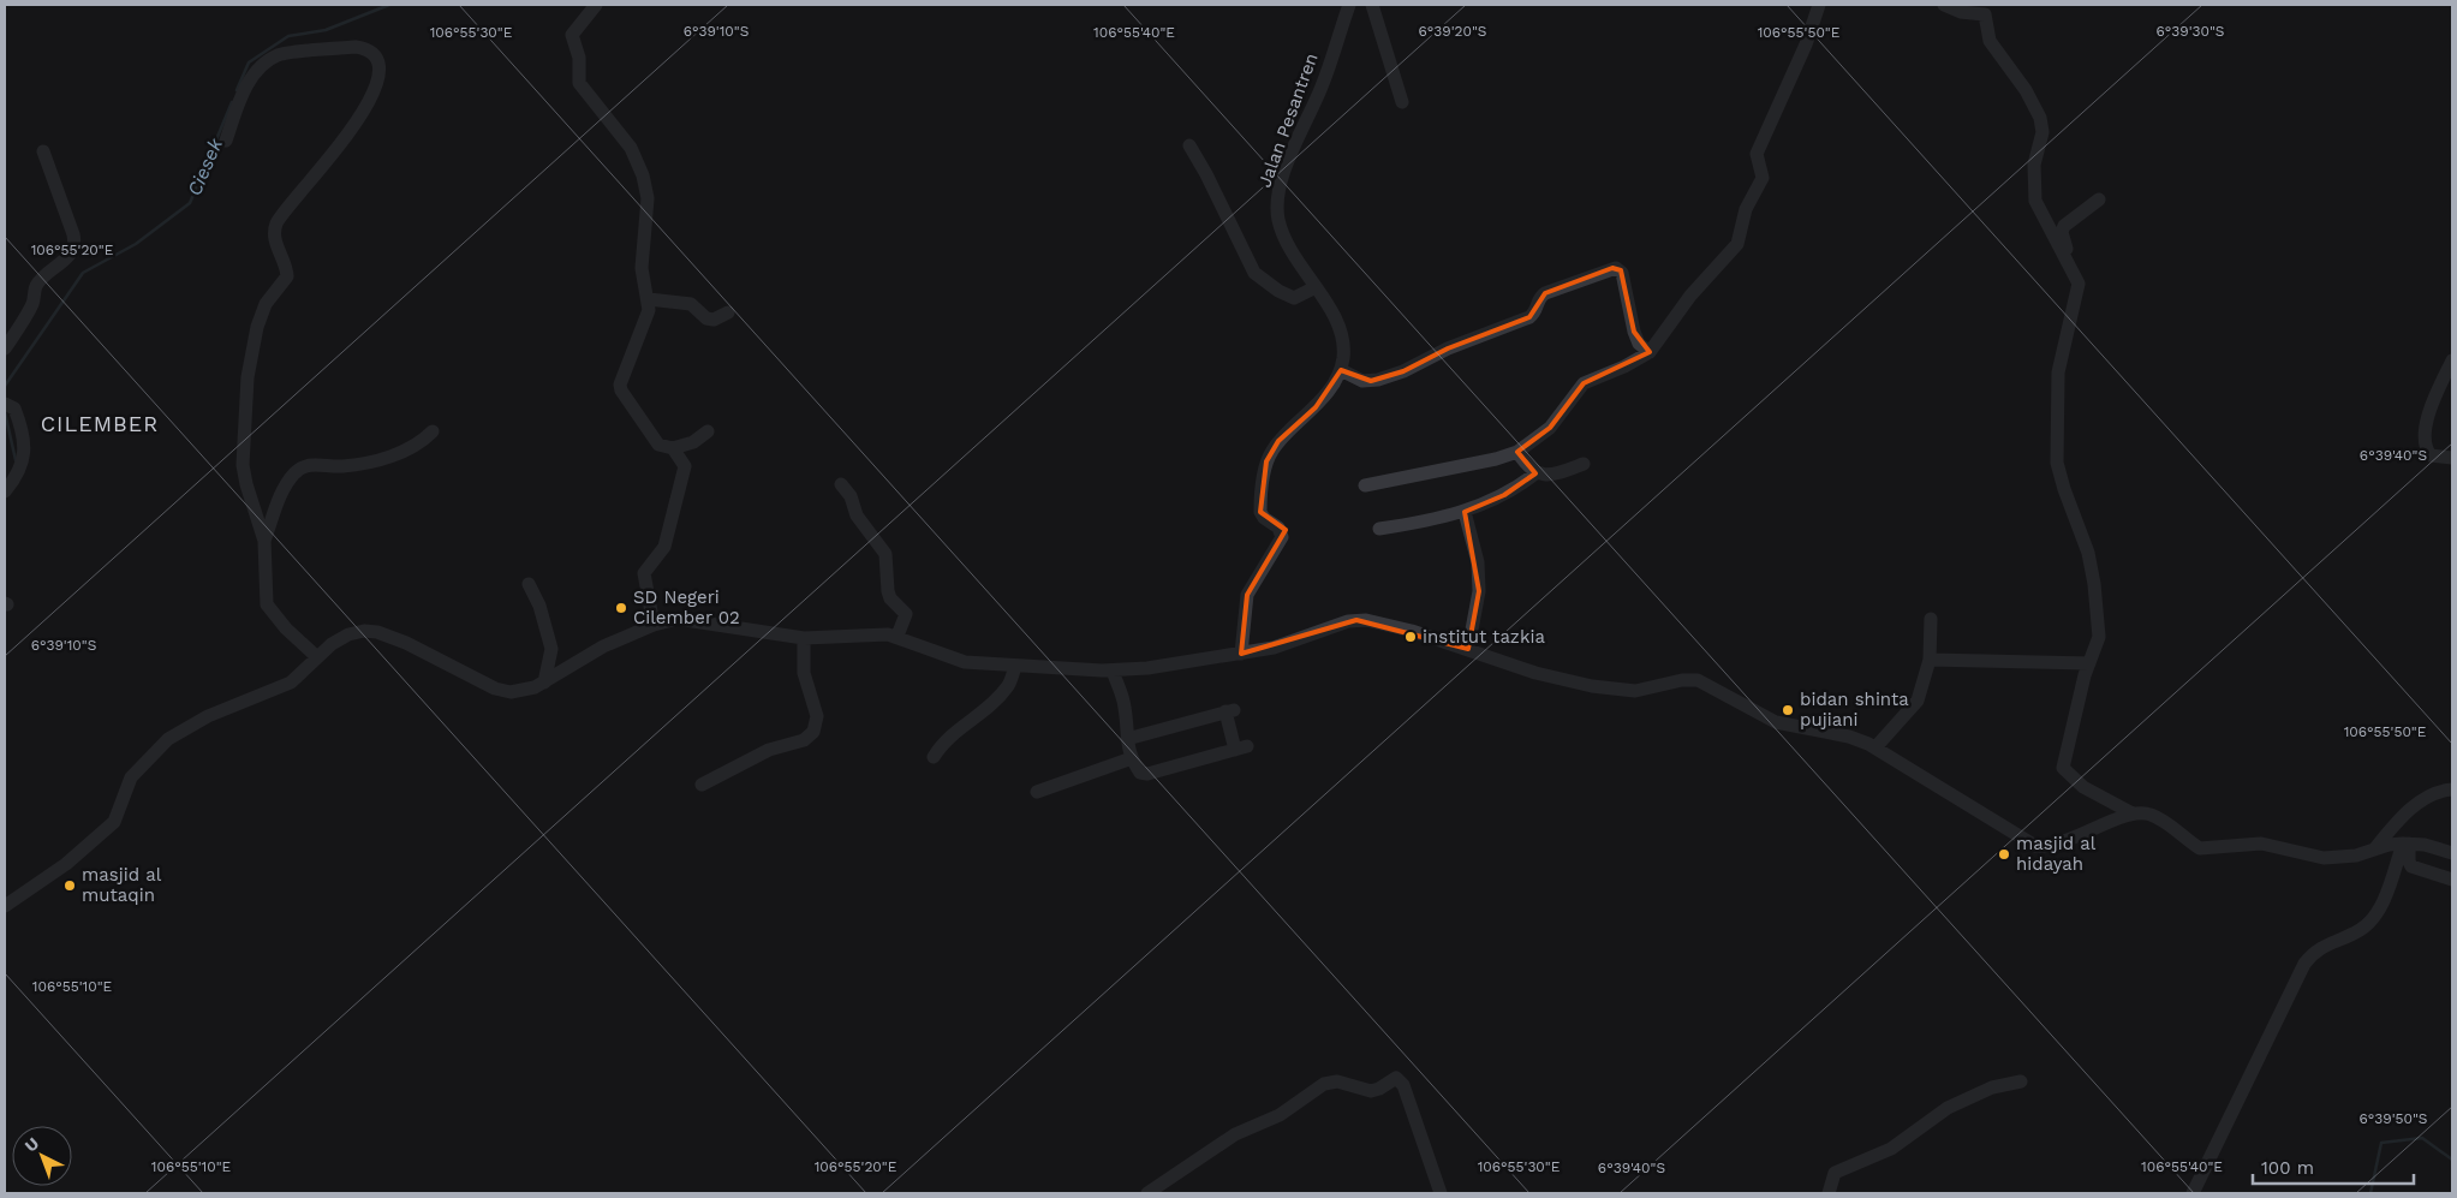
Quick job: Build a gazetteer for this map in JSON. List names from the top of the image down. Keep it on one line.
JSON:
{"streets":{"street":["Jalan Pesantren"]},"districts":["CILEMBER"],"water":["Ciesek"],"places":["SD Negeri Cilember 02","institut tazkia","bidan shinta pujiani","masjid al hidayah","masjid al mutaqin"],"scale_bar":"100 m","north":"top left","coordinates":["6°39'10\"S","6°39'20\"S","6°39'30\"S","106°55'30\"E","106°55'50\"E","106°55'40\"E","106°55'20\"E","6°39'40\"S","106°55'10\"E","6°39'50\"S"]}
